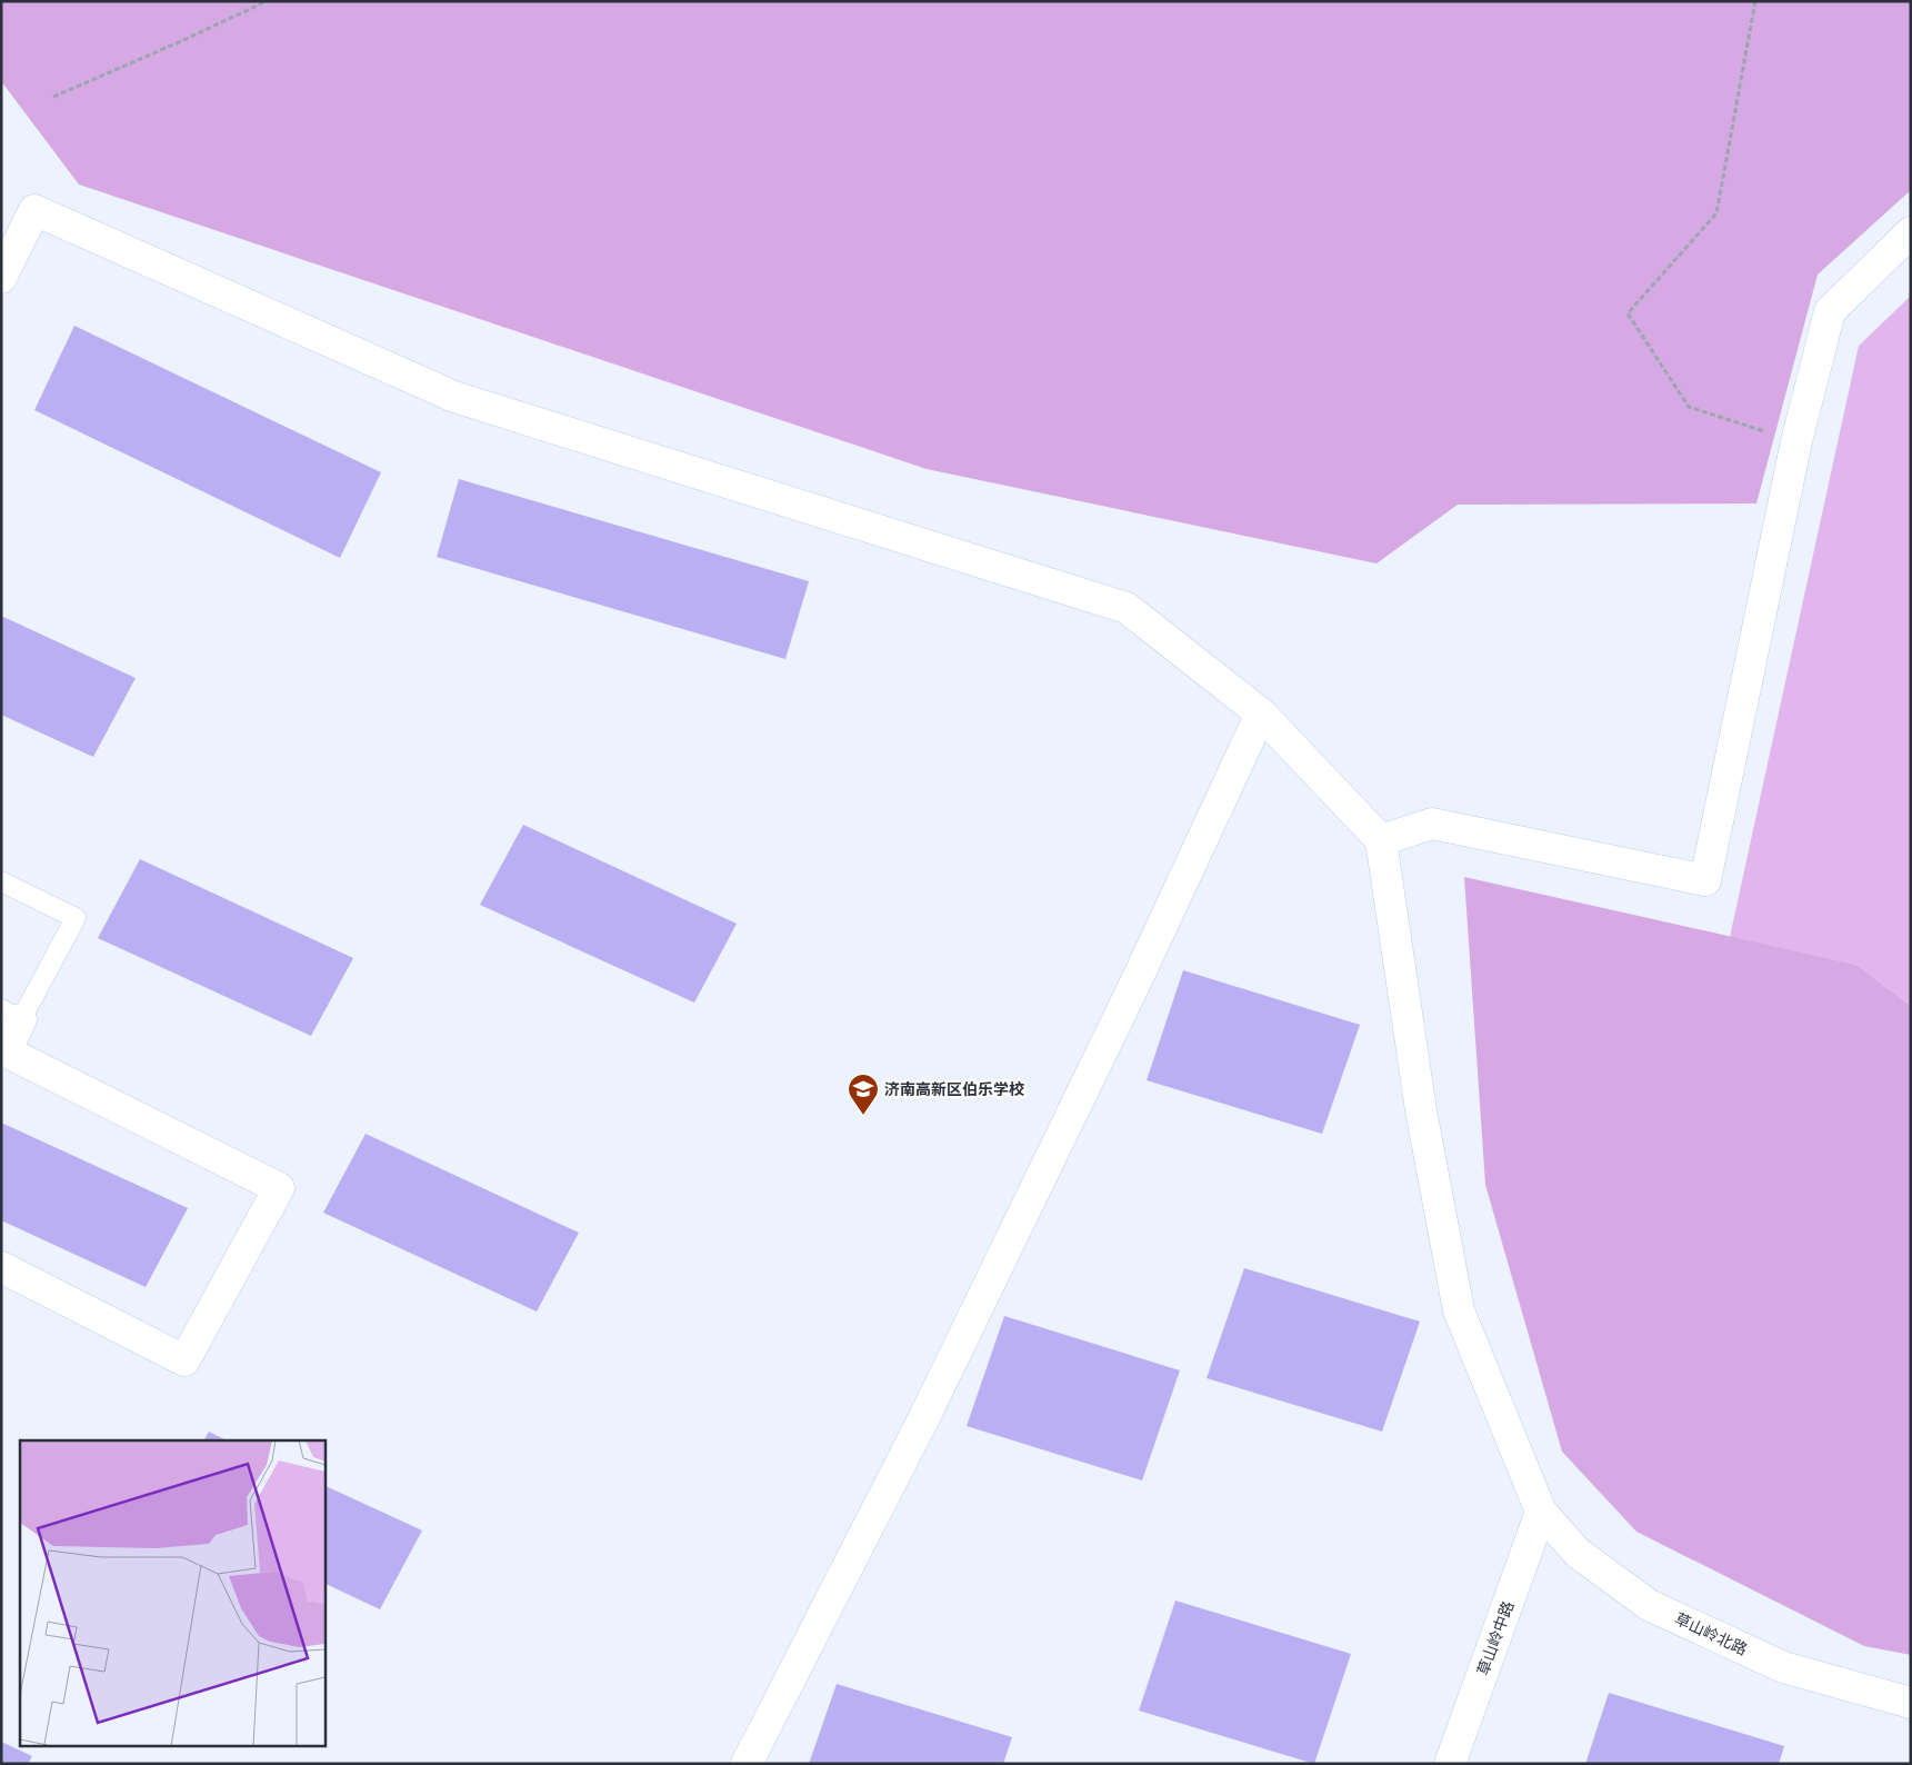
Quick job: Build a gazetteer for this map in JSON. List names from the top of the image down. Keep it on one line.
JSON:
{"streets":{"street":["草山岭北路","草山岭中路"]},"crossings":[["草山岭北路","草山岭中路"]],"places":{"school or university":["济南高新区伯乐学校"]}}
